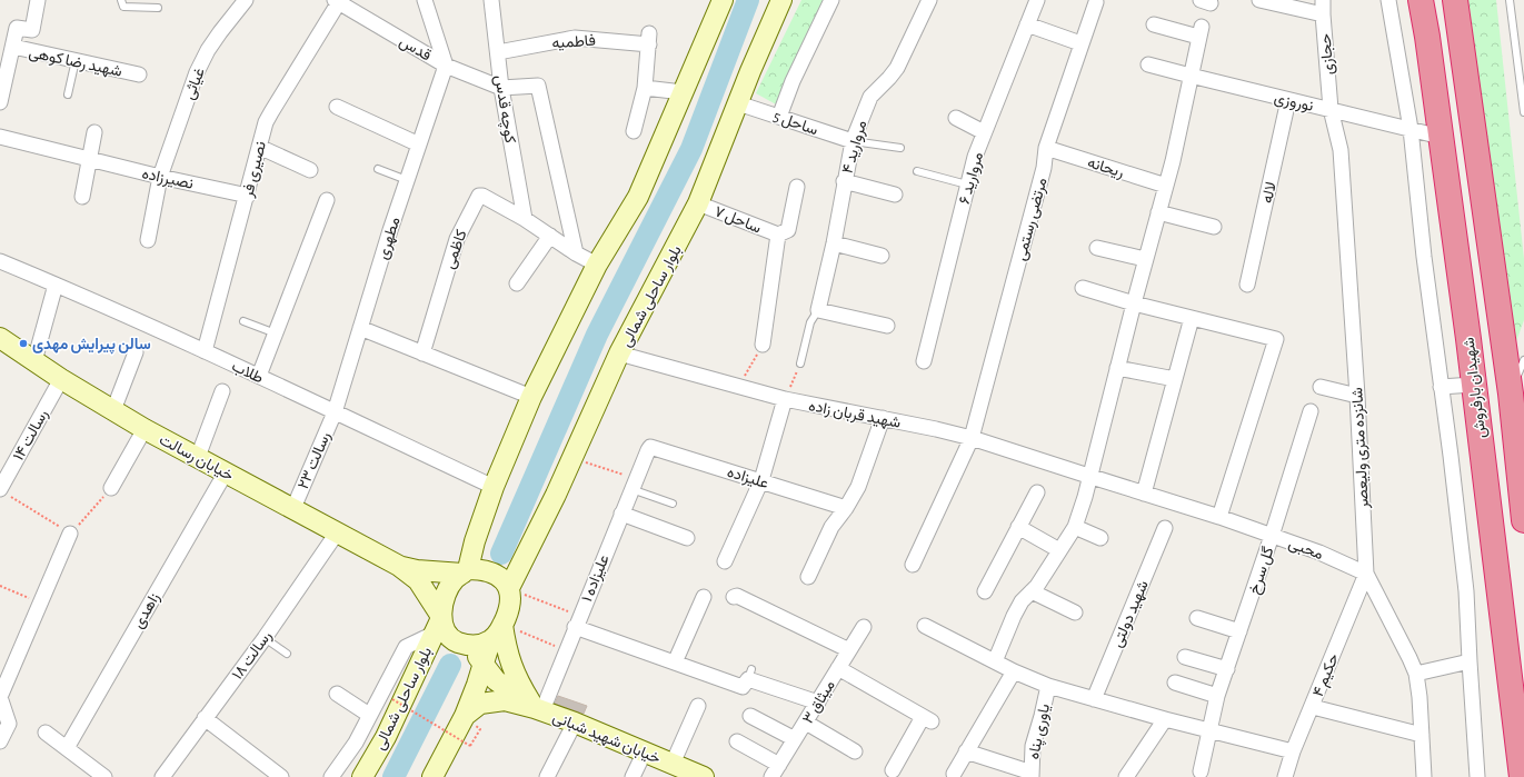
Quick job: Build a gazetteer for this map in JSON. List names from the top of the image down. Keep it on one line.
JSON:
{"streets":{"highway":["شهیدان بارفروش"],"main road":["بلوار ساحلی شمالی","خیابان رسالت","خیابان شهید شبانی"],"street":["فاطمیه","قدس","حجازی","شهید رضا کوهی","غیاثی","نوروزی","کوچه قدس","ساحل 5","مروارید ۴","ریحانه","نصیری فر","نصیرزاده","مروارید ۶","لاله","ساحل ۷","مرتضی رستمی","مطهری","کاظمی","طلاب","شهید قربان زاده","رسالت ۱۴","شانزده متری ولیعصر","رسالت ۲۳","علیزاده","محبی","گل سرخ","علیزاده ۱","زاهدی","شهید دولتی","رسالت ۱۸","حکیم ۴","میثاق ۳","یاوری پناه"]},"crossings":[["فاطمیه","کوچه قدس"],["قدس","کوچه قدس"],["قدس","نصیری فر"],["قدس","مطهری"],["حجازی","نوروزی"],["حجازی","شانزده متری ولیعصر"],["غیاثی","نصیرزاده"],["نوروزی","لاله"],["نوروزی","شهیدان بارفروش"],["نوروزی","شانزده متری ولیعصر"],["کوچه قدس","کاظمی"],["ساحل 5","مروارید ۴"],["ساحل 5","بلوار ساحلی شمالی"],["ریحانه","مرتضی رستمی"],["نصیری فر","نصیرزاده"],["نصیری فر","طلاب"],["ساحل ۷","بلوار ساحلی شمالی"],["مرتضی رستمی","شهید قربان زاده"],["مطهری","طلاب"],["مطهری","رسالت ۲۳"],["بلوار ساحلی شمالی","شهید قربان زاده"],["بلوار ساحلی شمالی","خیابان رسالت"],["بلوار ساحلی شمالی","خیابان شهید شبانی"],["طلاب","رسالت ۲۳"],["شهید قربان زاده","محبی"],["رسالت ۱۴","خیابان رسالت"],["شانزده متری ولیعصر","محبی"],["شانزده متری ولیعصر","حکیم ۴"],["خیابان رسالت","رسالت ۲۳"],["خیابان رسالت","زاهدی"],["خیابان رسالت","رسالت ۱۸"],["خیابان رسالت","خیابان شهید شبانی"],["علیزاده","علیزاده ۱"],["محبی","گل سرخ"],["محبی","حکیم ۴"],["علیزاده ۱","خیابان شهید شبانی"]],"places":["سالن پیرایش مهدی"]}
